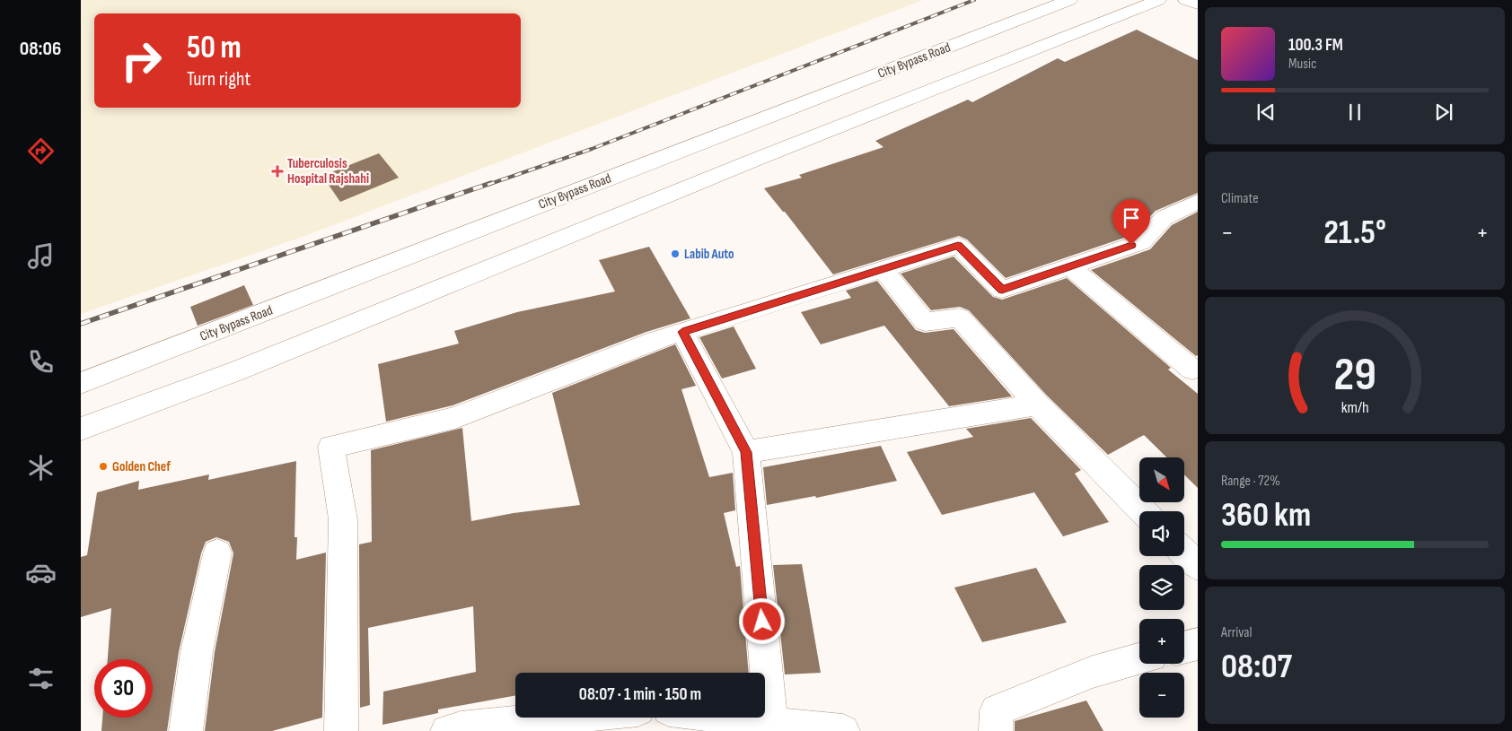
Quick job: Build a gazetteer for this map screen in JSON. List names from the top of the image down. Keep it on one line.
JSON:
{"streets":{"street":["City Bypass Road"]},"places":{"health":["Tuberculosis Hospital Rajshahi"],"other":["Labib Auto","Golden Chef"]},"north":"bottom right","page":{"tabs":"08:06","turn":["50 m","Turn right"],"song":["100.3 FM","Music"],"tile":["Climate",["Range · 72%","360 km"],["Arrival","08:07"]],"heat":["−","21.5°","+"],"map_buttons":["+","−"],"limit":"30","trip":"08:07 · 1 min · 150 m","gauge":["29","km/h"]}}
